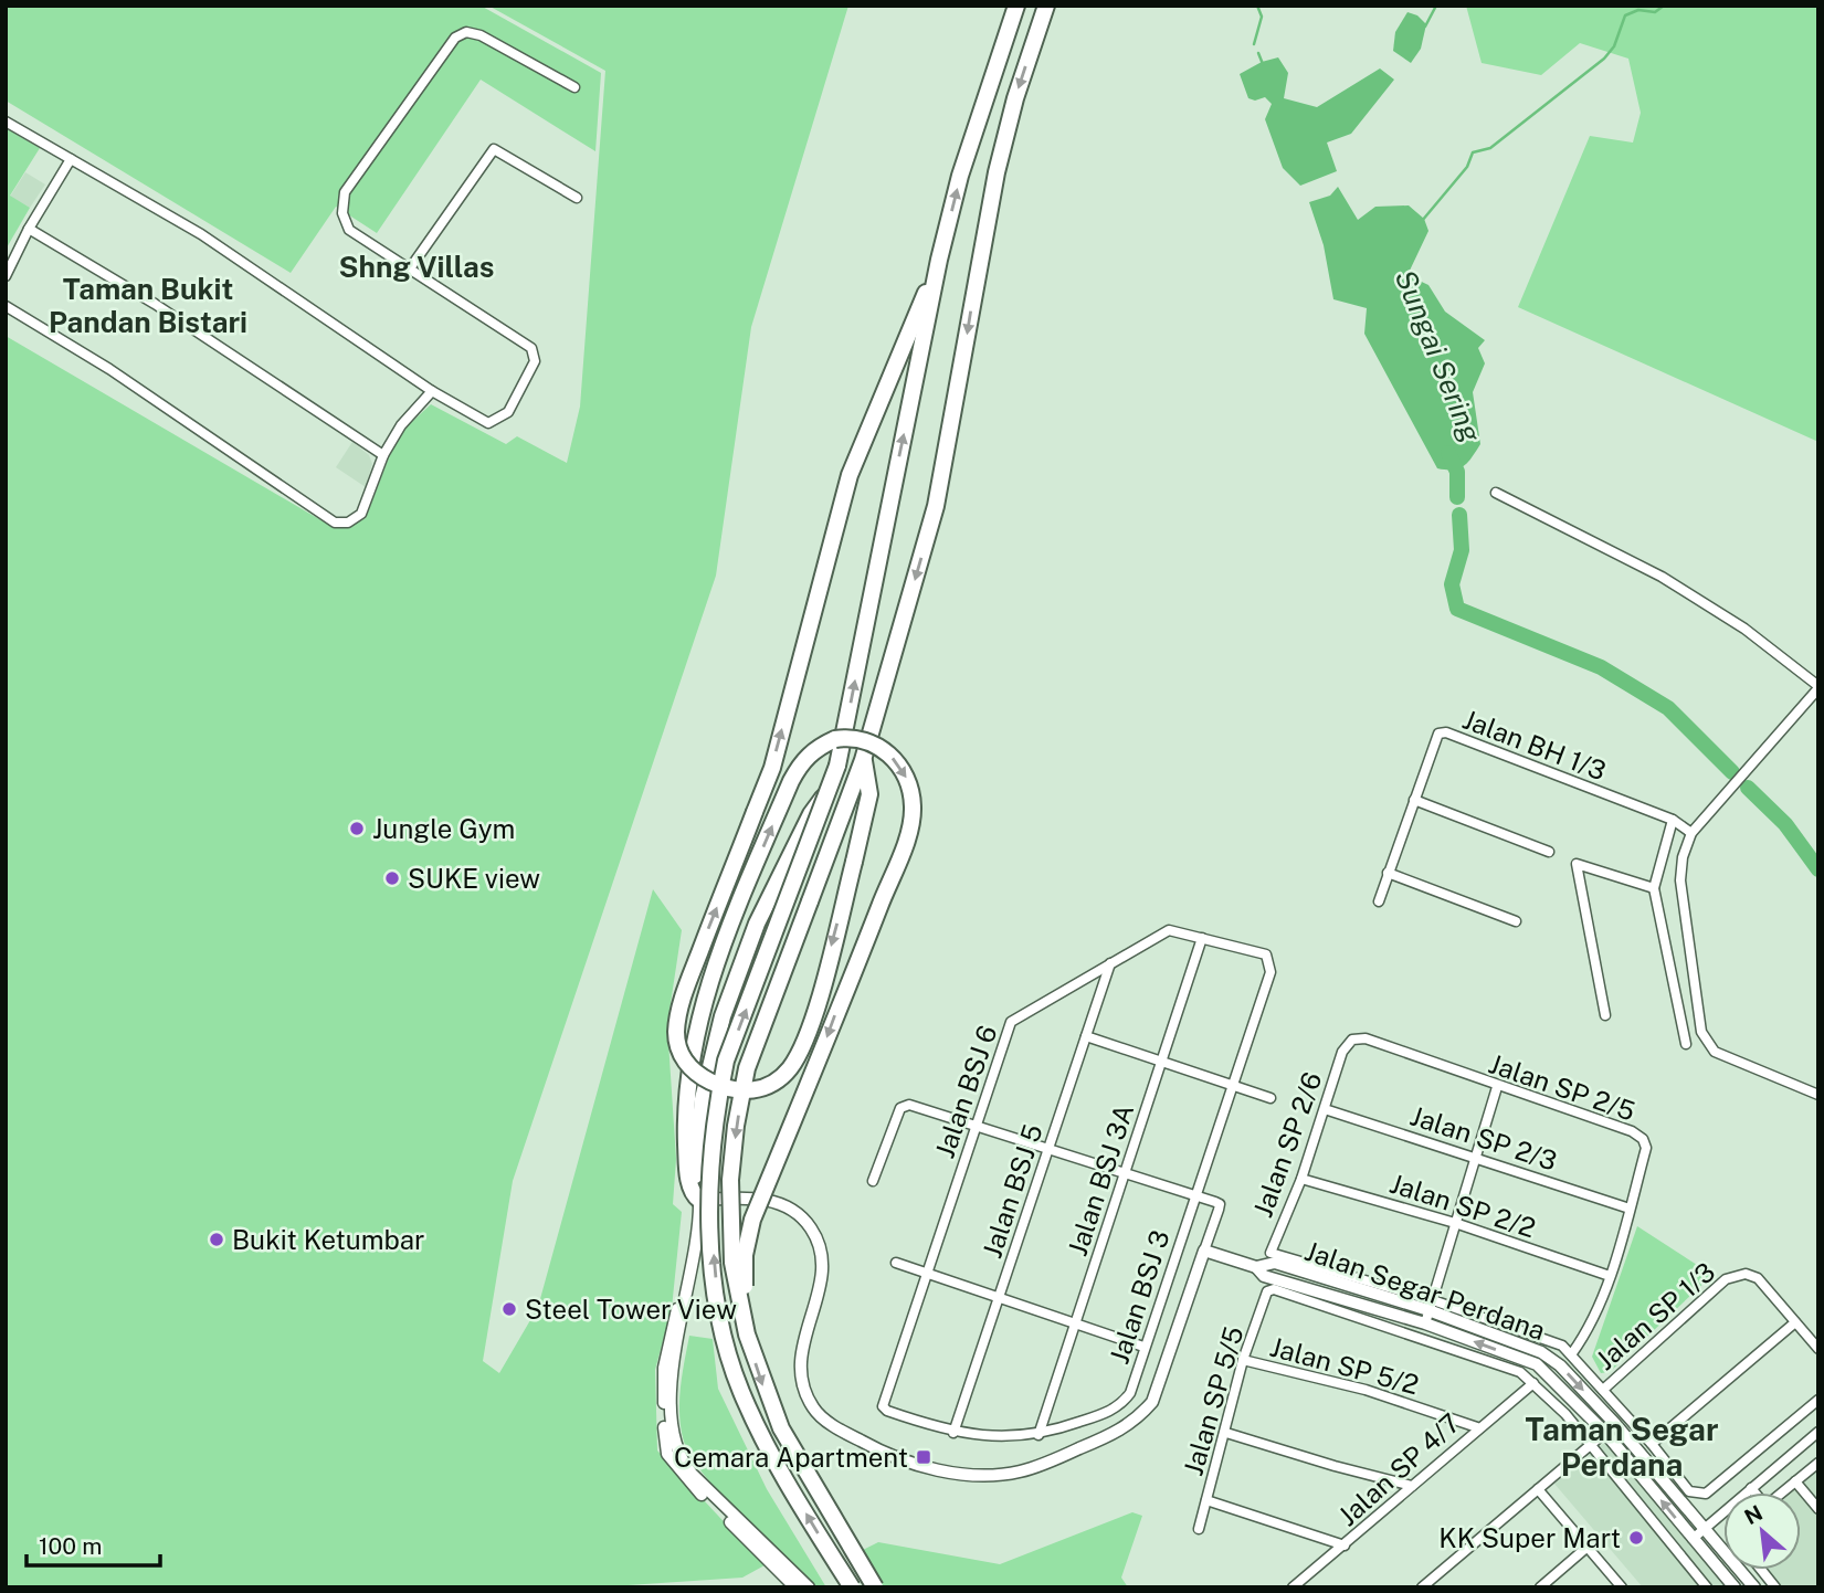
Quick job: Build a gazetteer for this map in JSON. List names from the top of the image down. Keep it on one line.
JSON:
{"streets":{"street":["Jalan BH 1/3","Jalan SP 2/5","Jalan BSJ 6","Jalan SP 2/3","Jalan SP 2/6","Jalan BSJ 3A","Jalan BSJ 5","Jalan SP 2/2","Jalan Segar Perdana","Jalan BSJ 3","Jalan SP 1/3","Jalan SP 5/2","Jalan SP 5/5","Jalan SP 4/7"]},"crossings":[["Jalan SP 2/5","Jalan SP 2/3"],["Jalan SP 2/5","Jalan SP 2/6"],["Jalan SP 2/5","Jalan SP 2/2"],["Jalan BSJ 6","Jalan BSJ 3A"],["Jalan BSJ 6","Jalan BSJ 5"],["Jalan BSJ 6","Jalan BSJ 3"],["Jalan SP 2/3","Jalan SP 2/6"],["Jalan SP 2/6","Jalan SP 2/2"],["Jalan SP 2/6","Jalan Segar Perdana"],["Jalan BSJ 3A","Jalan BSJ 3"],["Jalan BSJ 5","Jalan BSJ 3"],["Jalan SP 5/2","Jalan SP 5/5"],["Jalan SP 5/2","Jalan SP 4/7"],["Jalan SP 5/5","Jalan SP 4/7"]],"districts":["Shng Villas","Taman Bukit Pandan Bistari","Taman Segar Perdana"],"water":["Sungai Sering"],"places":{"other":["Jungle Gym","SUKE view","Bukit Ketumbar","Steel Tower View","KK Super Mart"],"transit":["Cemara Apartment"]},"scale_bar":"100 m","north":"top left"}
